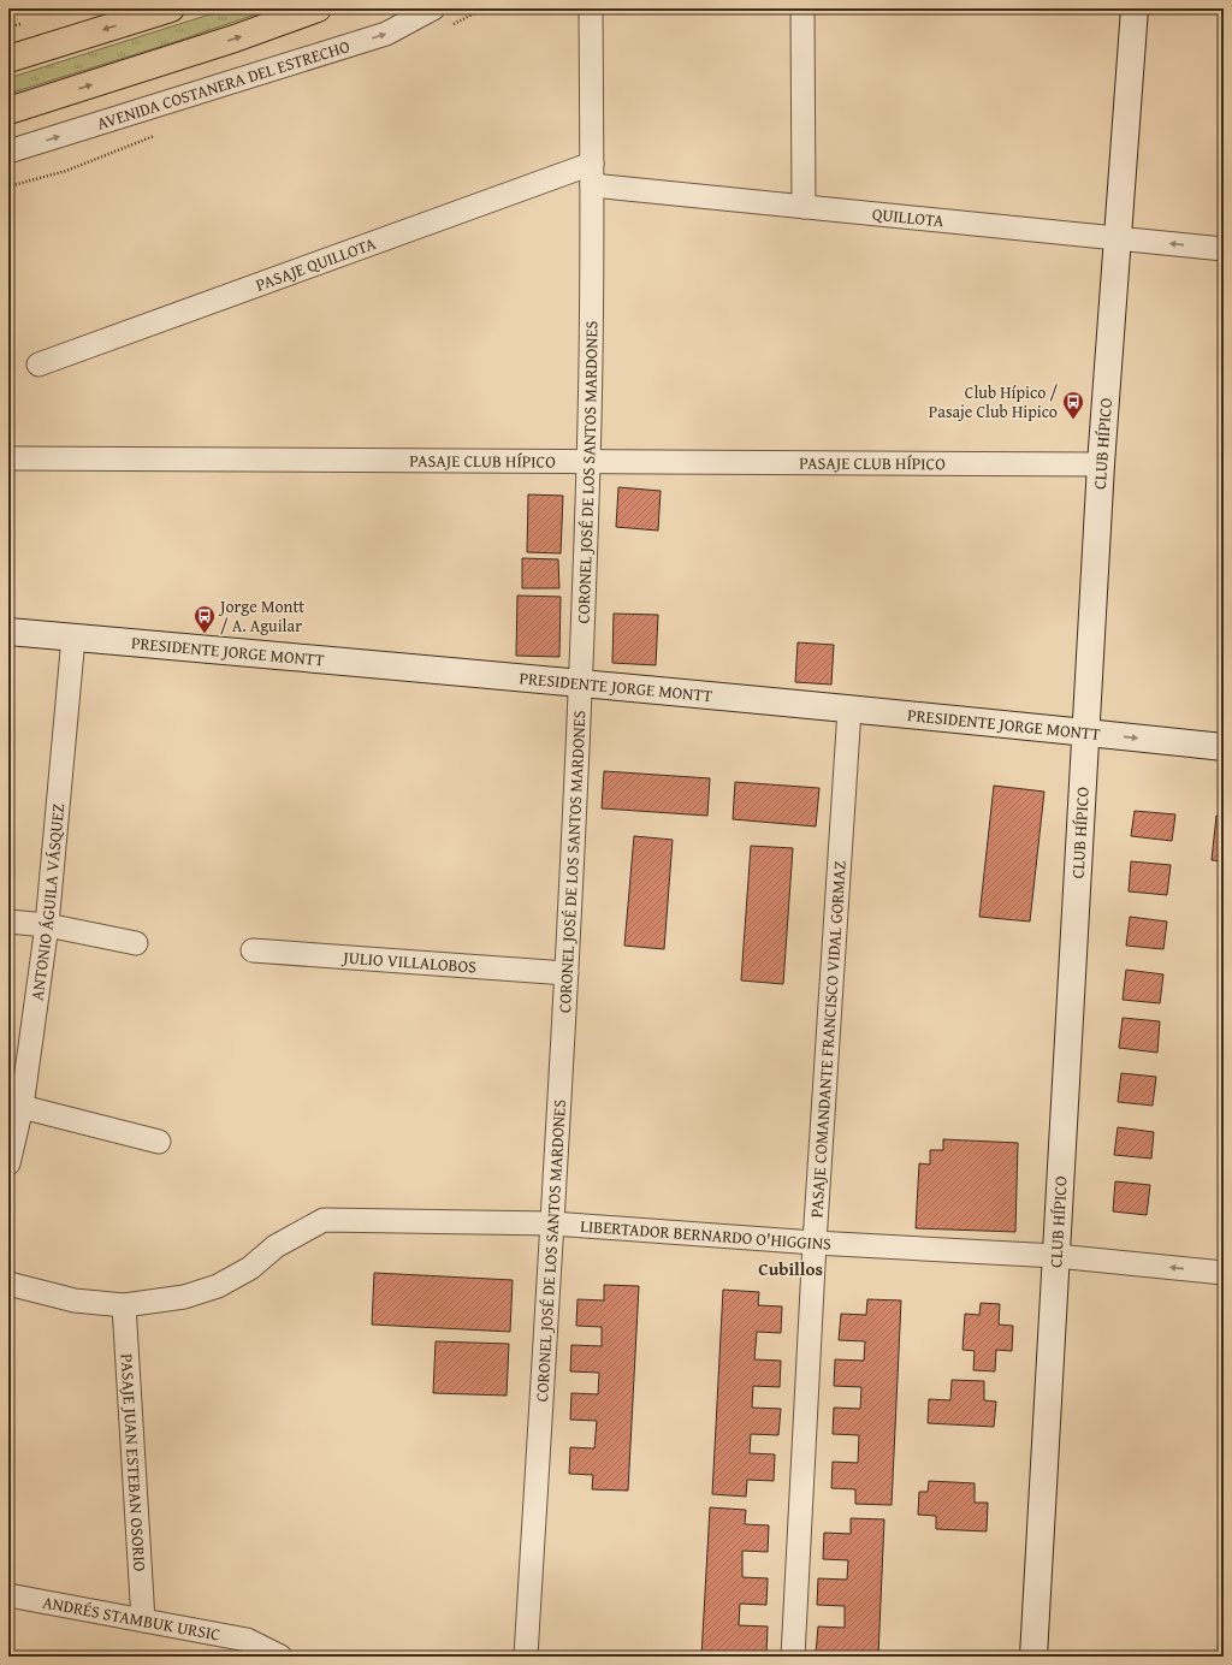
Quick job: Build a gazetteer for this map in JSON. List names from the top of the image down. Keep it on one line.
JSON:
{"streets":{"street":["AVENIDA COSTANERA DEL ESTRECHO","QUILLOTA","PASAJE QUILLOTA","CLUB HÍPICO","PASAJE CLUB HÍPICO","CORONEL JOSÉ DE LOS SANTOS MARDONES","PRESIDENTE JORGE MONTT","ANTONIO ÁGUILA VÁSQUEZ","JULIO VILLALOBOS","PASAJE COMANDANTE FRANCISCO VIDAL GORMAZ","LIBERTADOR BERNARDO O'HIGGINS","PASAJE JUAN ESTEBAN OSORIO","ANDRÉS STAMBUK URSIC"]},"crossings":[["QUILLOTA","PASAJE QUILLOTA"],["QUILLOTA","CLUB HÍPICO"],["QUILLOTA","CORONEL JOSÉ DE LOS SANTOS MARDONES"],["PASAJE QUILLOTA","CORONEL JOSÉ DE LOS SANTOS MARDONES"],["CLUB HÍPICO","PASAJE CLUB HÍPICO"],["CLUB HÍPICO","PRESIDENTE JORGE MONTT"],["CLUB HÍPICO","LIBERTADOR BERNARDO O'HIGGINS"],["PASAJE CLUB HÍPICO","CORONEL JOSÉ DE LOS SANTOS MARDONES"],["CORONEL JOSÉ DE LOS SANTOS MARDONES","PRESIDENTE JORGE MONTT"],["CORONEL JOSÉ DE LOS SANTOS MARDONES","JULIO VILLALOBOS"],["CORONEL JOSÉ DE LOS SANTOS MARDONES","LIBERTADOR BERNARDO O'HIGGINS"],["PRESIDENTE JORGE MONTT","ANTONIO ÁGUILA VÁSQUEZ"],["PRESIDENTE JORGE MONTT","PASAJE COMANDANTE FRANCISCO VIDAL GORMAZ"],["PASAJE COMANDANTE FRANCISCO VIDAL GORMAZ","LIBERTADOR BERNARDO O'HIGGINS"],["LIBERTADOR BERNARDO O'HIGGINS","PASAJE JUAN ESTEBAN OSORIO"],["PASAJE JUAN ESTEBAN OSORIO","ANDRÉS STAMBUK URSIC"]],"one_way":["AVENIDA COSTANERA DEL ESTRECHO"],"districts":["Cubillos"],"places":{"bus stop":["Club Hípico / Pasaje Club Hipico","Jorge Montt / A. Aguilar"]}}
